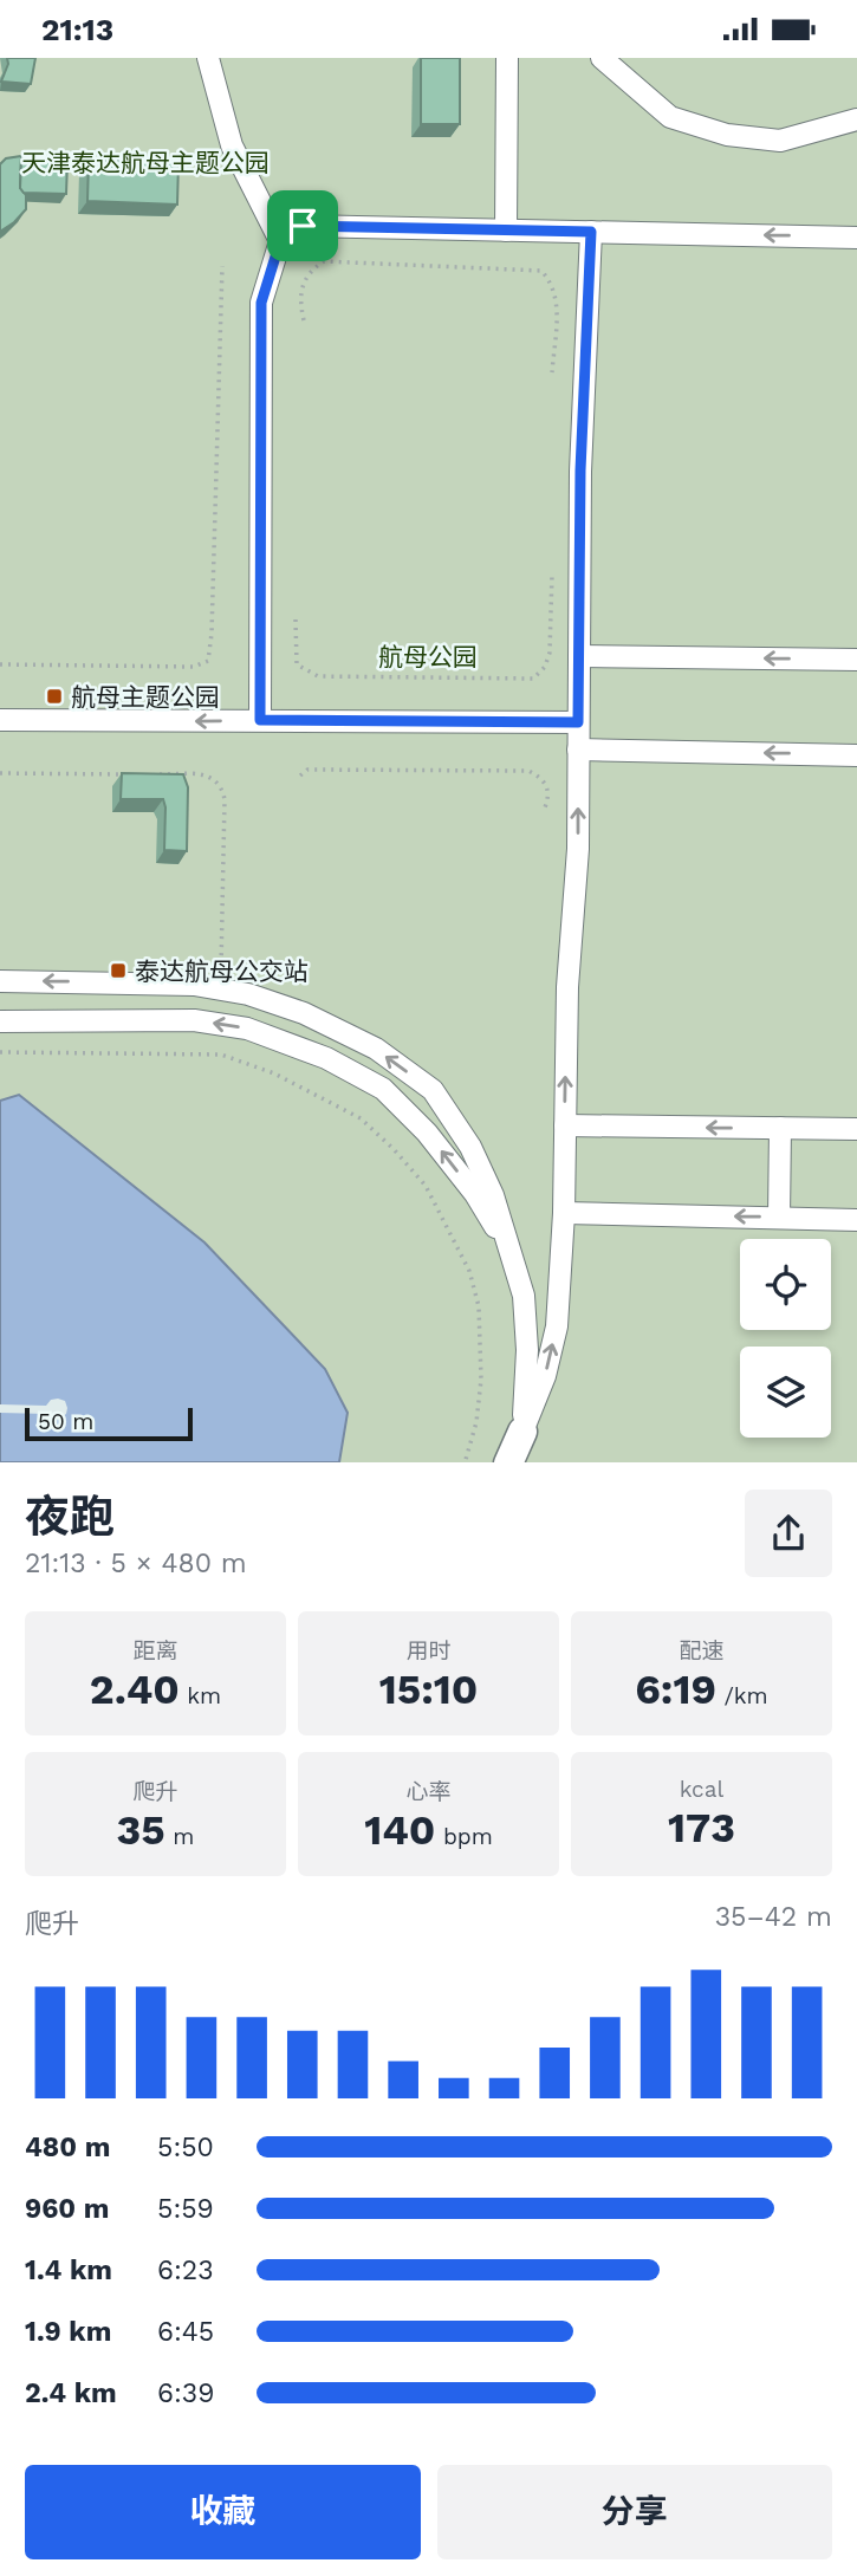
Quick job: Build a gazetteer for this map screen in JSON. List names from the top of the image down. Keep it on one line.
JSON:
{"parks":["天津泰达航母主题公园","航母公园"],"places":{"transit":["航母主题公园","泰达航母公交站"]},"scale_bar":"50 m","page":{"status":"21:13","scale":"50 m","heading":["夜跑","21:13 · 5 × 480 m"],"stats":[["距离","2.40 km"],["用时","15:10"],["配速","6:19 /km"],["爬升","35 m"],["心率","140 bpm"],["kcal","173"]],"chart":["爬升","35–42 m"],"list":[{"name":"480 m","note":"5:50"},{"name":"960 m","note":"5:59"},{"name":"1.4 km","note":"6:23"},{"name":"1.9 km","note":"6:45"},{"name":"2.4 km","note":"6:39"}],"buttons":["收藏","分享"]}}
